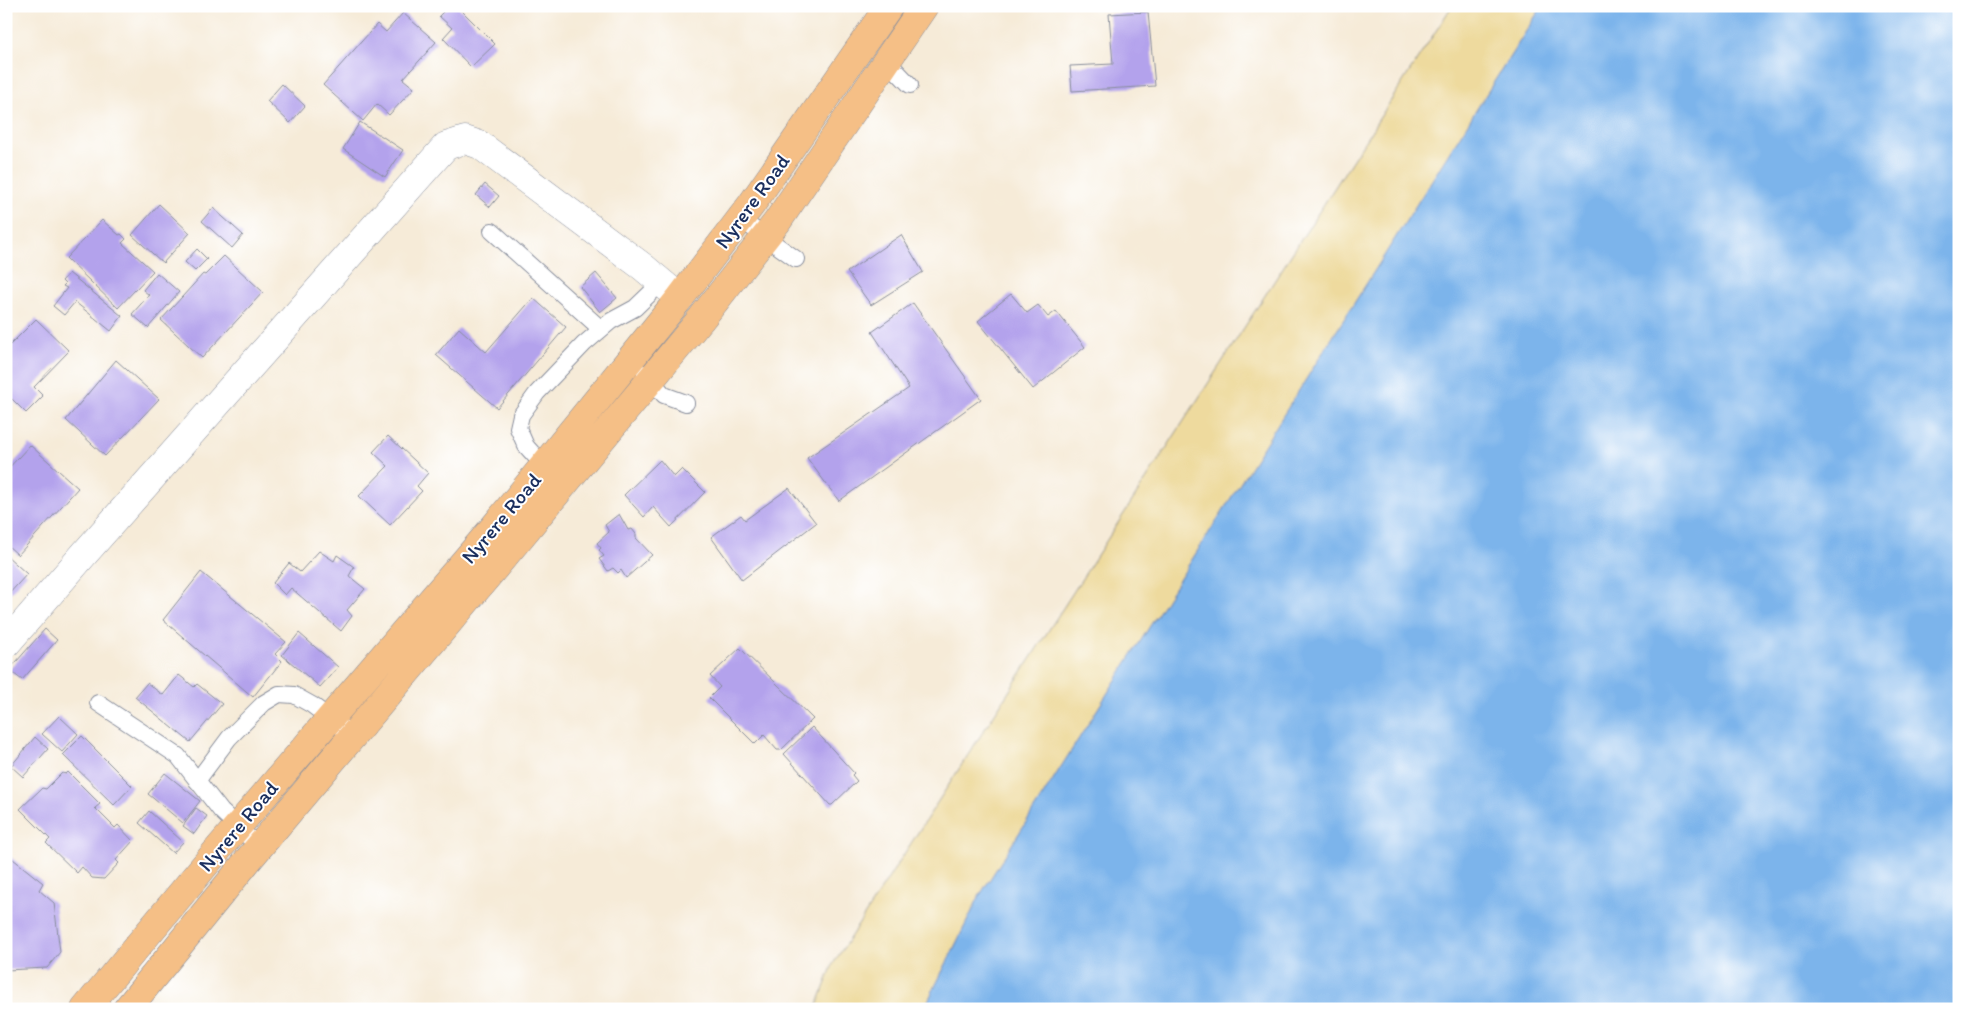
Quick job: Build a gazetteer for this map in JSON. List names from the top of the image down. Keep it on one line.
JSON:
{"streets":{"main road":["Nyrere Road"]}}
